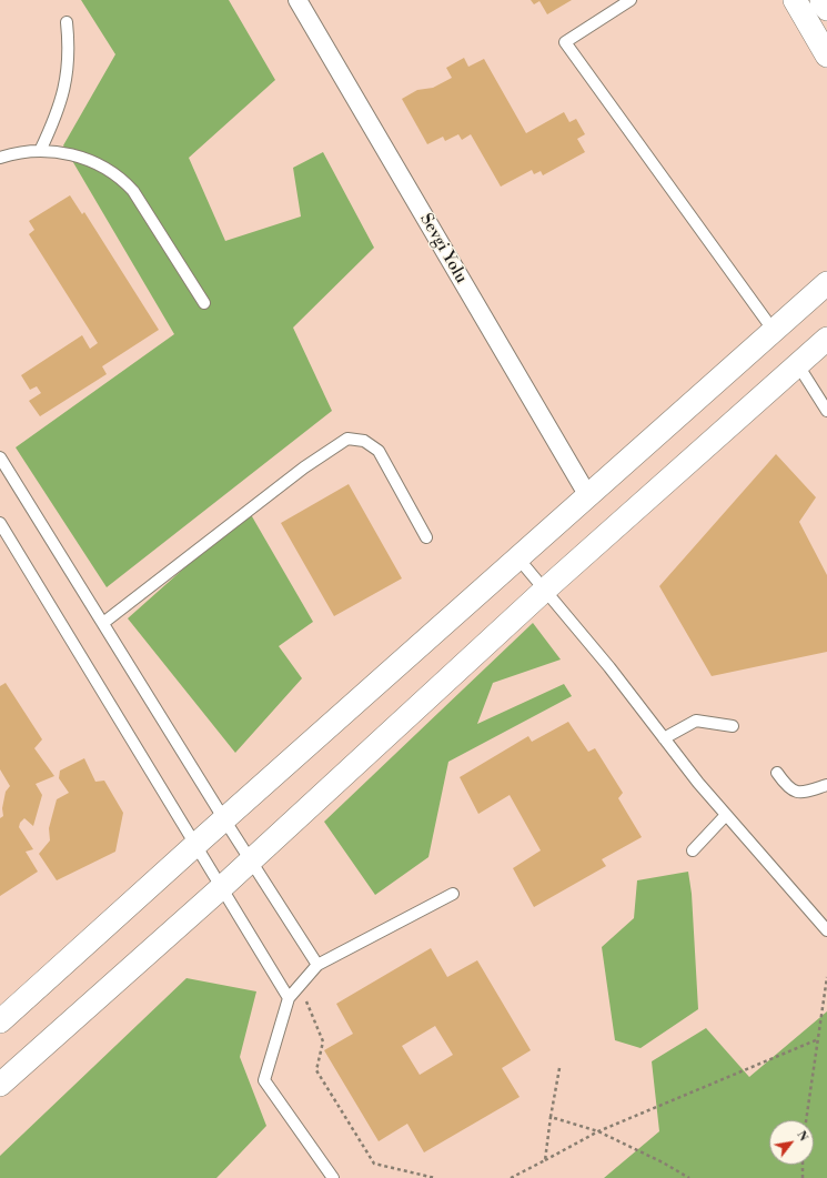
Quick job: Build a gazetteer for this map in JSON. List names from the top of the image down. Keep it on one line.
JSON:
{"streets":{"street":["Sevgi Yolu"]},"north":"top right"}
